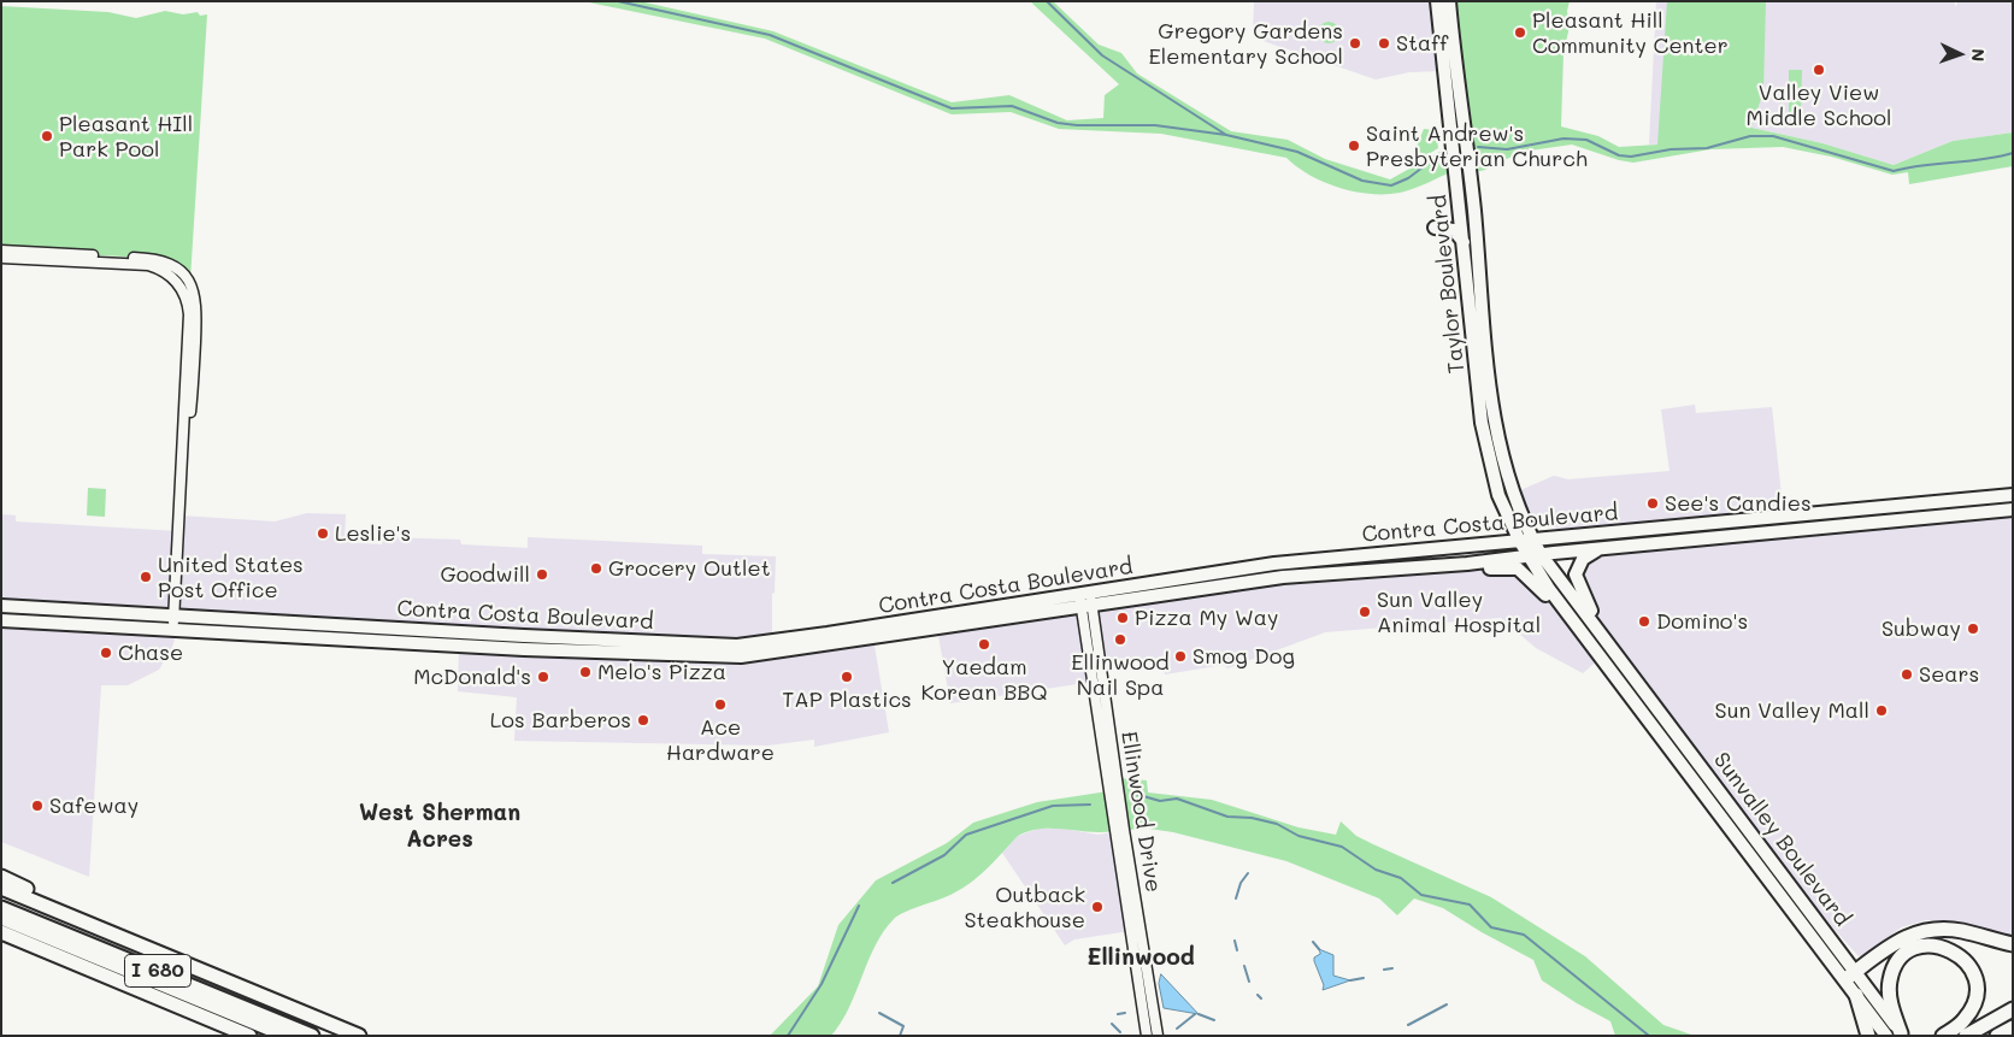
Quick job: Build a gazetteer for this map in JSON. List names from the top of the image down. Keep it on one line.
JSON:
{"streets":{"highway":["I 680"],"main road":["Taylor Boulevard","Contra Costa Boulevard","Sunvalley Boulevard"],"street":["Ellinwood Drive"]},"crossings":[["Taylor Boulevard","Contra Costa Boulevard"],["Taylor Boulevard","Sunvalley Boulevard"],["Contra Costa Boulevard","Ellinwood Drive"],["Contra Costa Boulevard","Sunvalley Boulevard"]],"districts":["West Sherman Acres","Ellinwood"],"places":["Pleasant Hill Community Center","Gregory Gardens Elementary School","Staff","Valley View Middle School","Pleasant HIll Park Pool","Saint Andrew's Presbyterian Church","See's Candies","Leslie's","Grocery Outlet","Goodwill","United States Post Office","Sun Valley Animal Hospital","Pizza My Way","Domino's","Subway","Ellinwood Nail Spa","Yaedam Korean BBQ","Chase","Smog Dog","Melo's Pizza","Sears","McDonald's","TAP Plastics","Ace Hardware","Sun Valley Mall","Los Barberos","Safeway","Outback Steakhouse"],"north":"right"}
